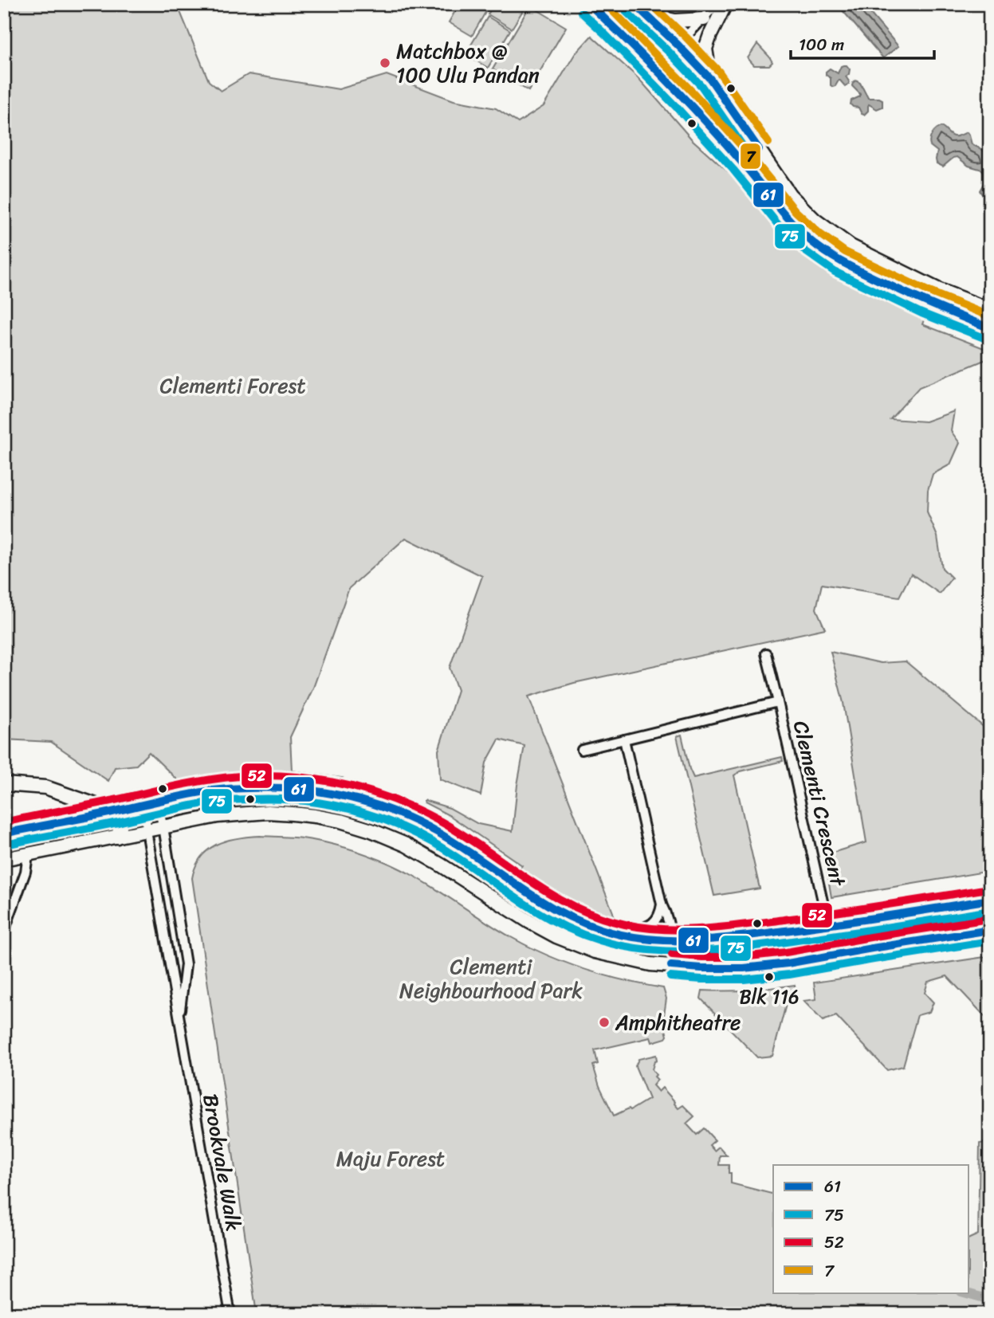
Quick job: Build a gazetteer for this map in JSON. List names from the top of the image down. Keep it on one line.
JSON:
{"streets":{"street":["Clementi Crescent","Brookvale Walk"]},"parks":["Clementi Forest","Clementi Neighbourhood Park","Maju Forest"],"places":["Matchbox @ 100 Ulu Pandan","Blk 116","Amphitheatre"],"lines":["transit line 61","transit line 7","transit line 75","transit line 52"],"legend":["61","75","52","7"],"scale_bar":"100 m"}
